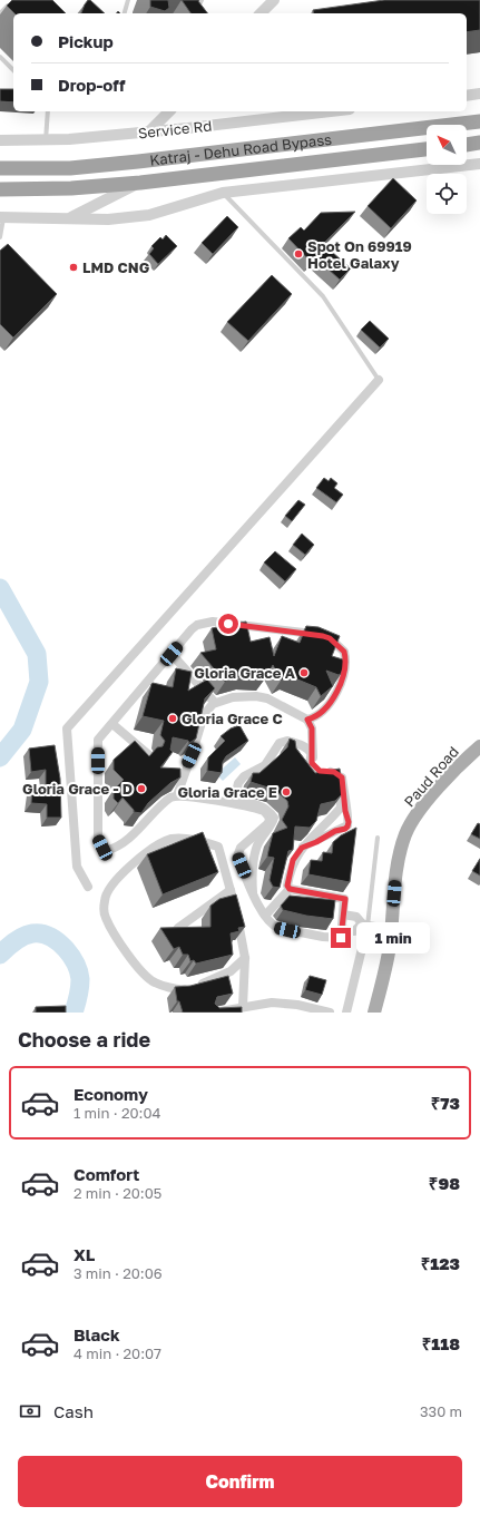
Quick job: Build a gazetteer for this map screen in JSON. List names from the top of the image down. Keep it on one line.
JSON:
{"streets":{"highway":["Katraj - Dehu Road Bypass"],"main road":["Paud Road"],"street":["Service Rd"]},"places":["Spot On 69919 Hotel Galaxy","LMD CNG","Gloria Grace A","Gloria Grace C","Gloria Grace - D","Gloria Grace E"],"north":"top left","page":{"banner":["Pickup","Drop-off"],"bubble":"1 min","heading":"Choose a ride","list":[{"name":"Economy","note":"1 min · 20:04","value":"₹73"},{"name":"Comfort","note":"2 min · 20:05","value":"₹98"},{"name":"XL","note":"3 min · 20:06","value":"₹123"},{"name":"Black","note":"4 min · 20:07","value":"₹118"}],"pay":["Cash","330 m"],"buttons":"Confirm"}}
